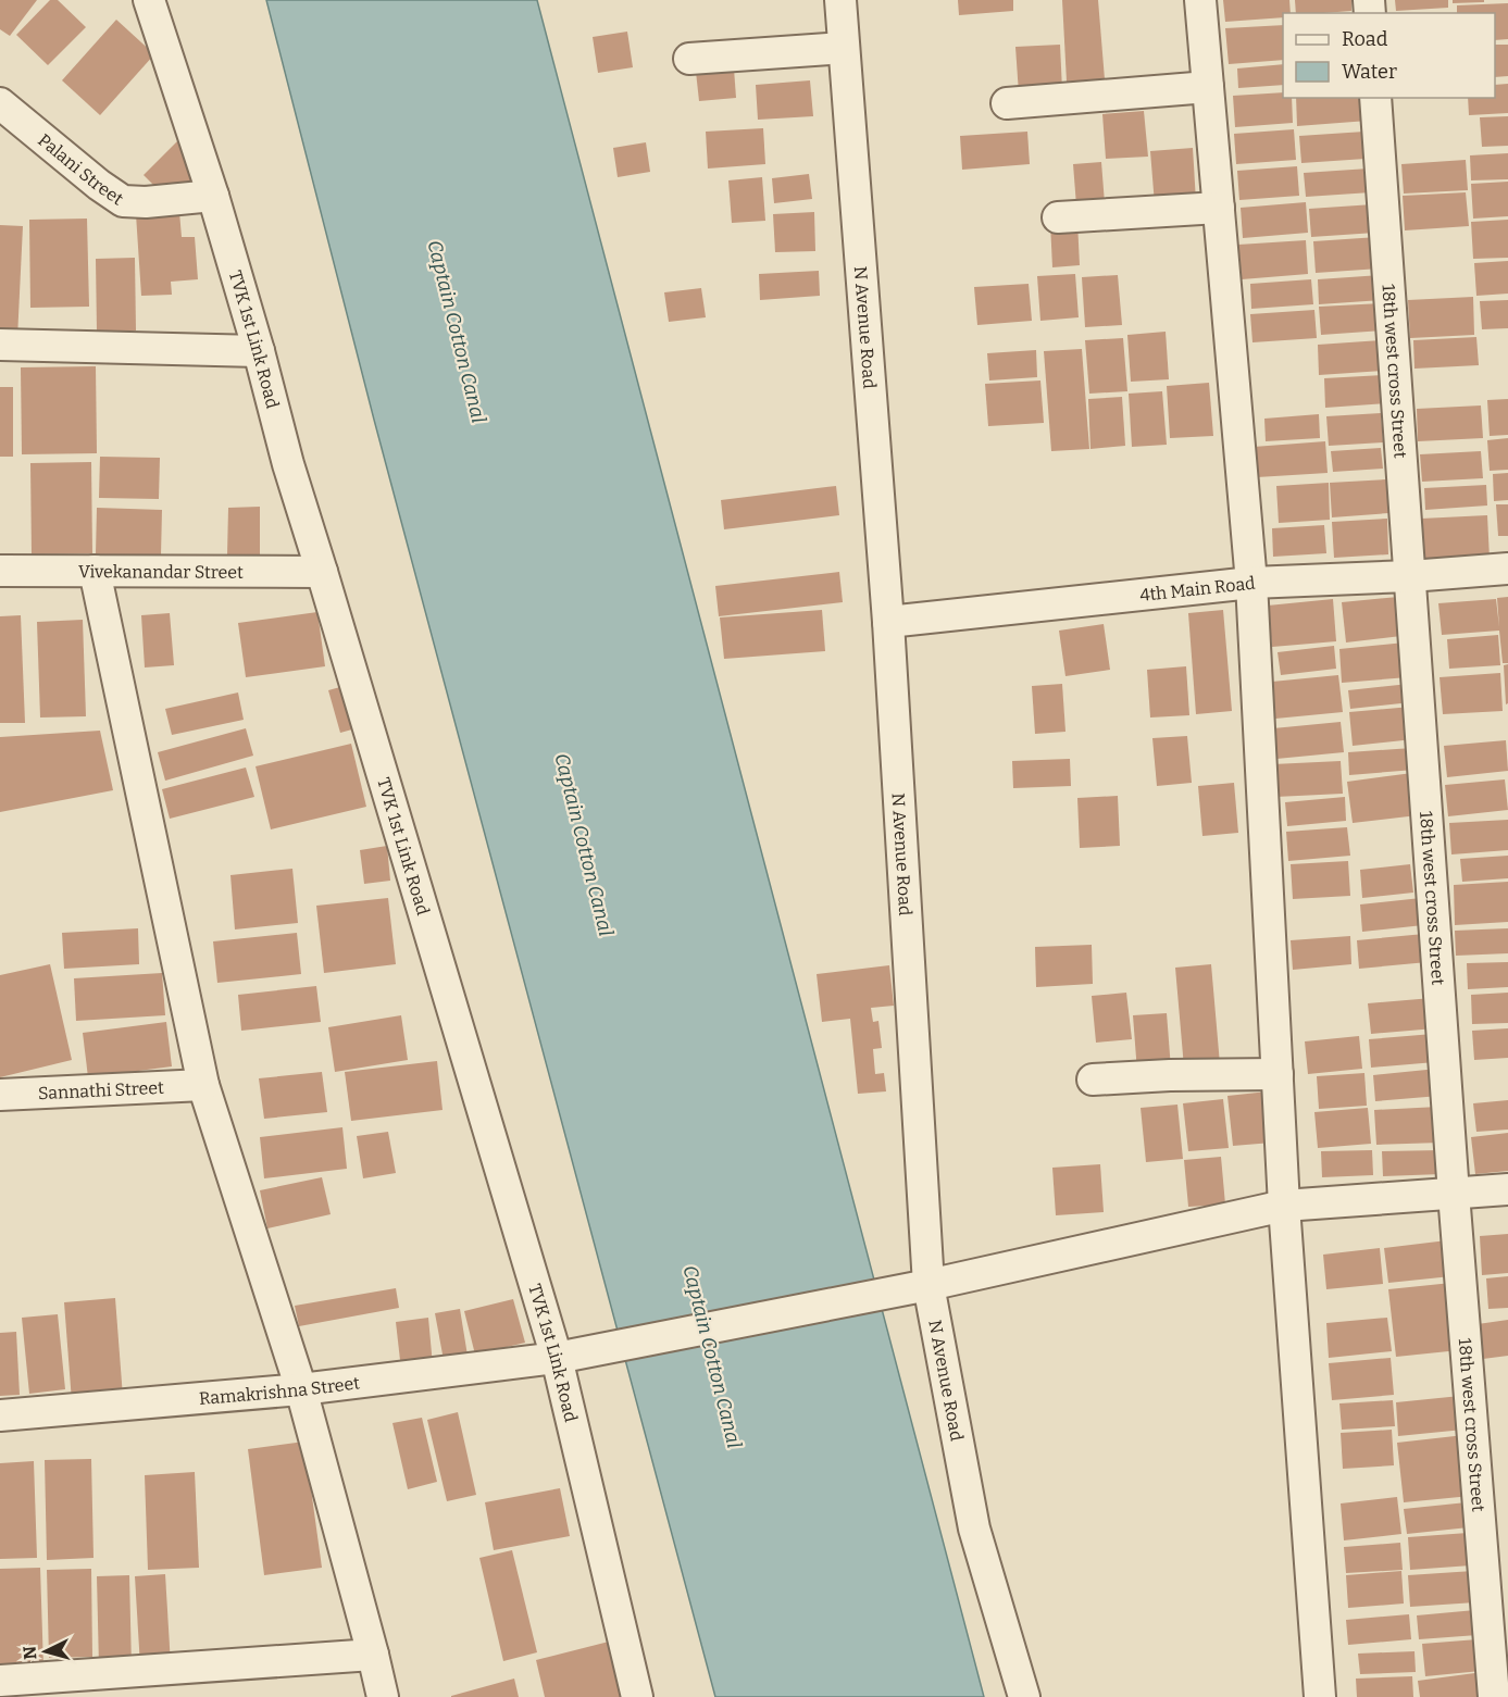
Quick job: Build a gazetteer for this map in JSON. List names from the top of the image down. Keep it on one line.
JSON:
{"streets":{"street":["Palani Street","N Avenue Road","TVK 1st Link Road","18th west cross Street","Vivekanandar Street","4th Main Road","Sannathi Street","Ramakrishna Street"]},"crossings":[["Palani Street","TVK 1st Link Road"],["N Avenue Road","4th Main Road"],["N Avenue Road","Ramakrishna Street"],["TVK 1st Link Road","Vivekanandar Street"],["TVK 1st Link Road","Ramakrishna Street"],["18th west cross Street","4th Main Road"],["18th west cross Street","Ramakrishna Street"]],"water":["Captain Cotton Canal"],"legend":["Road","Water"],"north":"left"}
